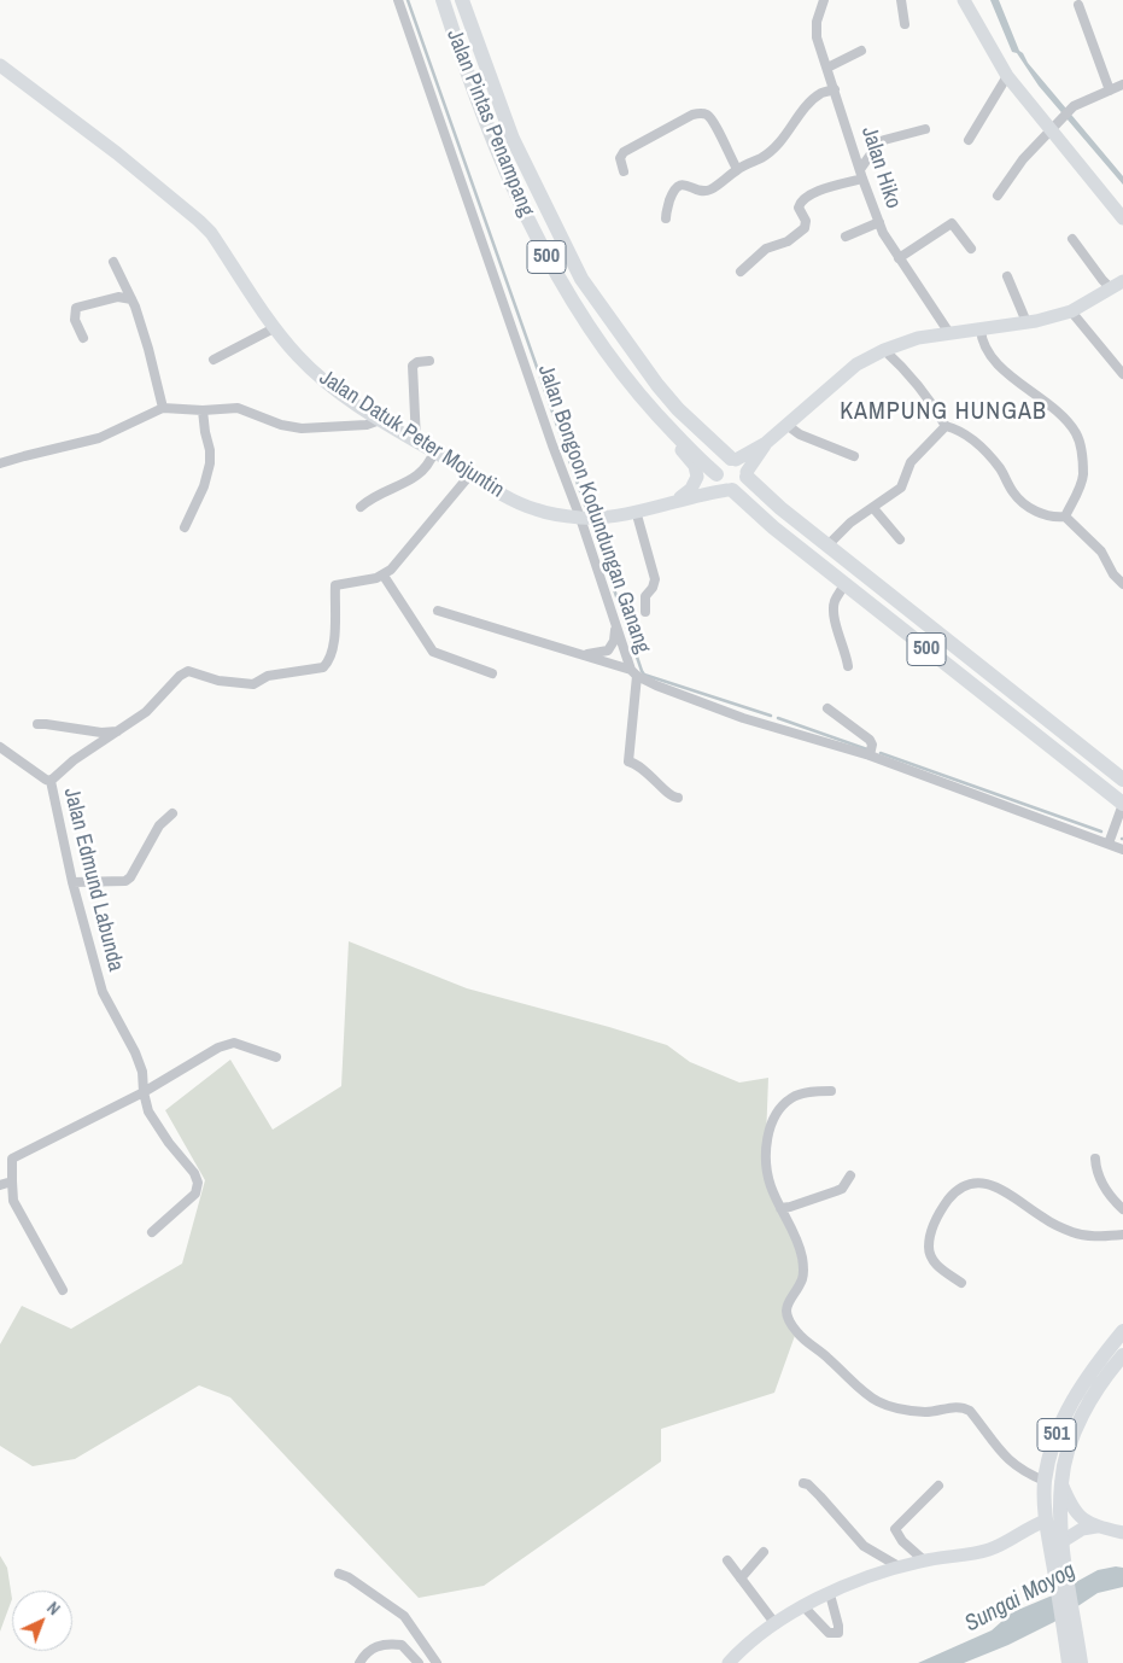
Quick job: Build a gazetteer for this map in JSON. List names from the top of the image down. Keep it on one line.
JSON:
{"streets":{"main road":["Jalan Pintas Penampang","500","Jalan Datuk Peter Mojuntin","501"],"street":["Jalan Hiko","Jalan Bongoon Kodundungan Ganang","Jalan Edmund Labunda"]},"crossings":[["Jalan Pintas Penampang","500"],["Jalan Pintas Penampang","Jalan Datuk Peter Mojuntin"],["500","Jalan Datuk Peter Mojuntin"],["Jalan Datuk Peter Mojuntin","Jalan Bongoon Kodundungan Ganang"]],"districts":["KAMPUNG HUNGAB"],"water":["Sungai Moyog"],"north":"top right"}
